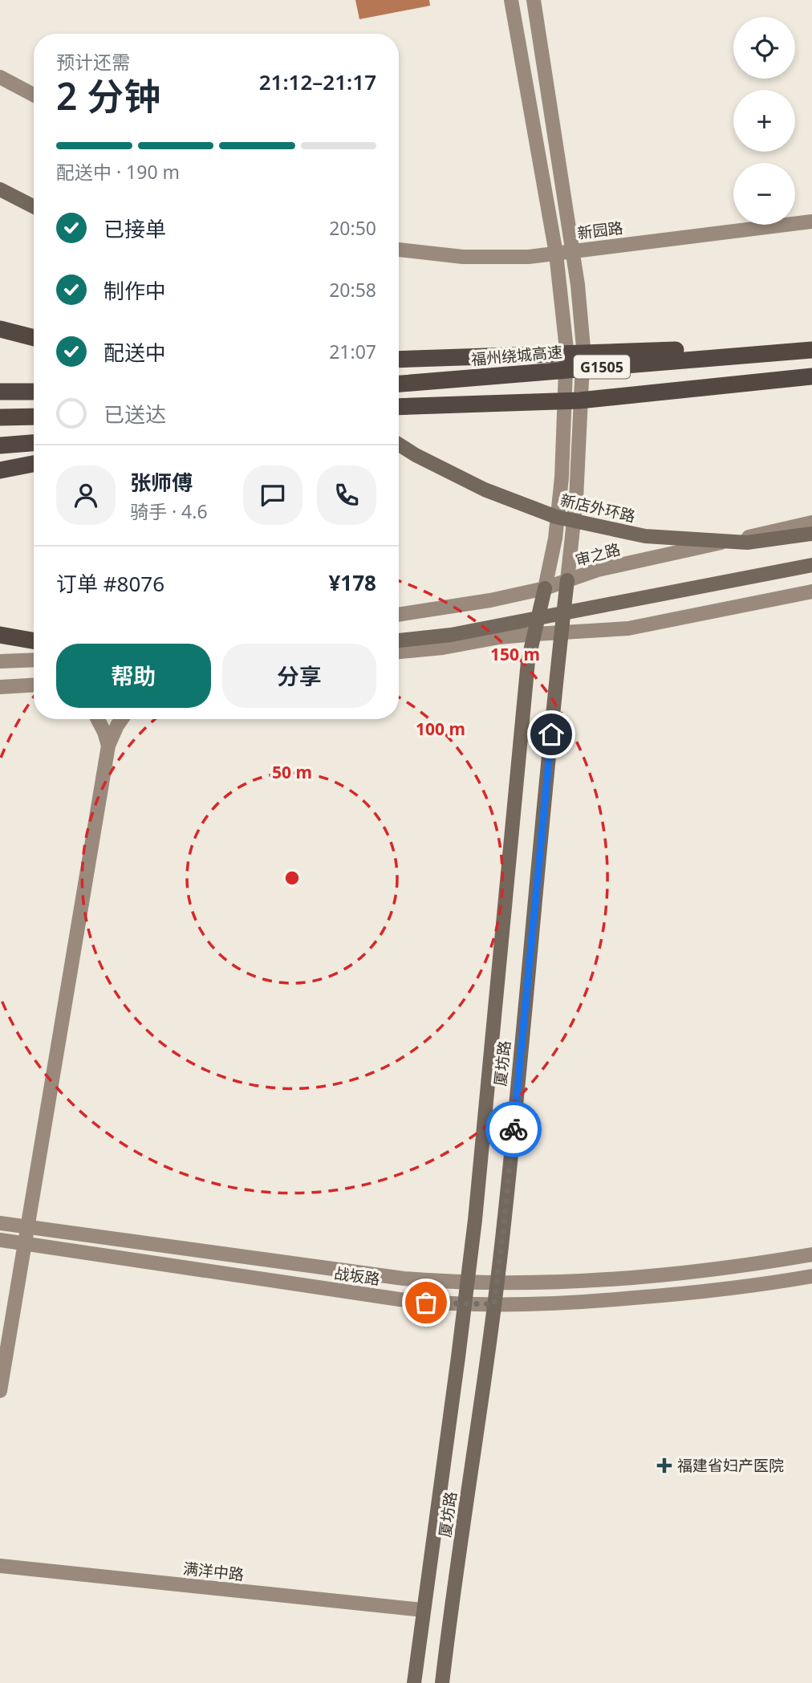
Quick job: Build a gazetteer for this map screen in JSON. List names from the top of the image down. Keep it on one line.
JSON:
{"streets":{"highway":["福州绕城高速","G1505"],"main road":["新园路","新店外环路","审之路","厦坊路","战坂路","满洋中路"]},"crossings":[["审之路","厦坊路"],["厦坊路","战坂路"],["厦坊路","满洋中路"]],"places":{"health":["福建省妇产医院"]},"page":{"map_buttons":["+","−"],"heading":["2 分钟","预计还需","21:12–21:17"],"panel":["张师傅","骑手 · 4.6","订单 #8076","¥178"],"bar":"配送中 · 190 m","list":[["已接单","20:50"],["制作中","20:58"],["配送中","21:07"],"已送达"],"buttons":["帮助","分享"]},"rings":["150 m","100 m","50 m"]}
